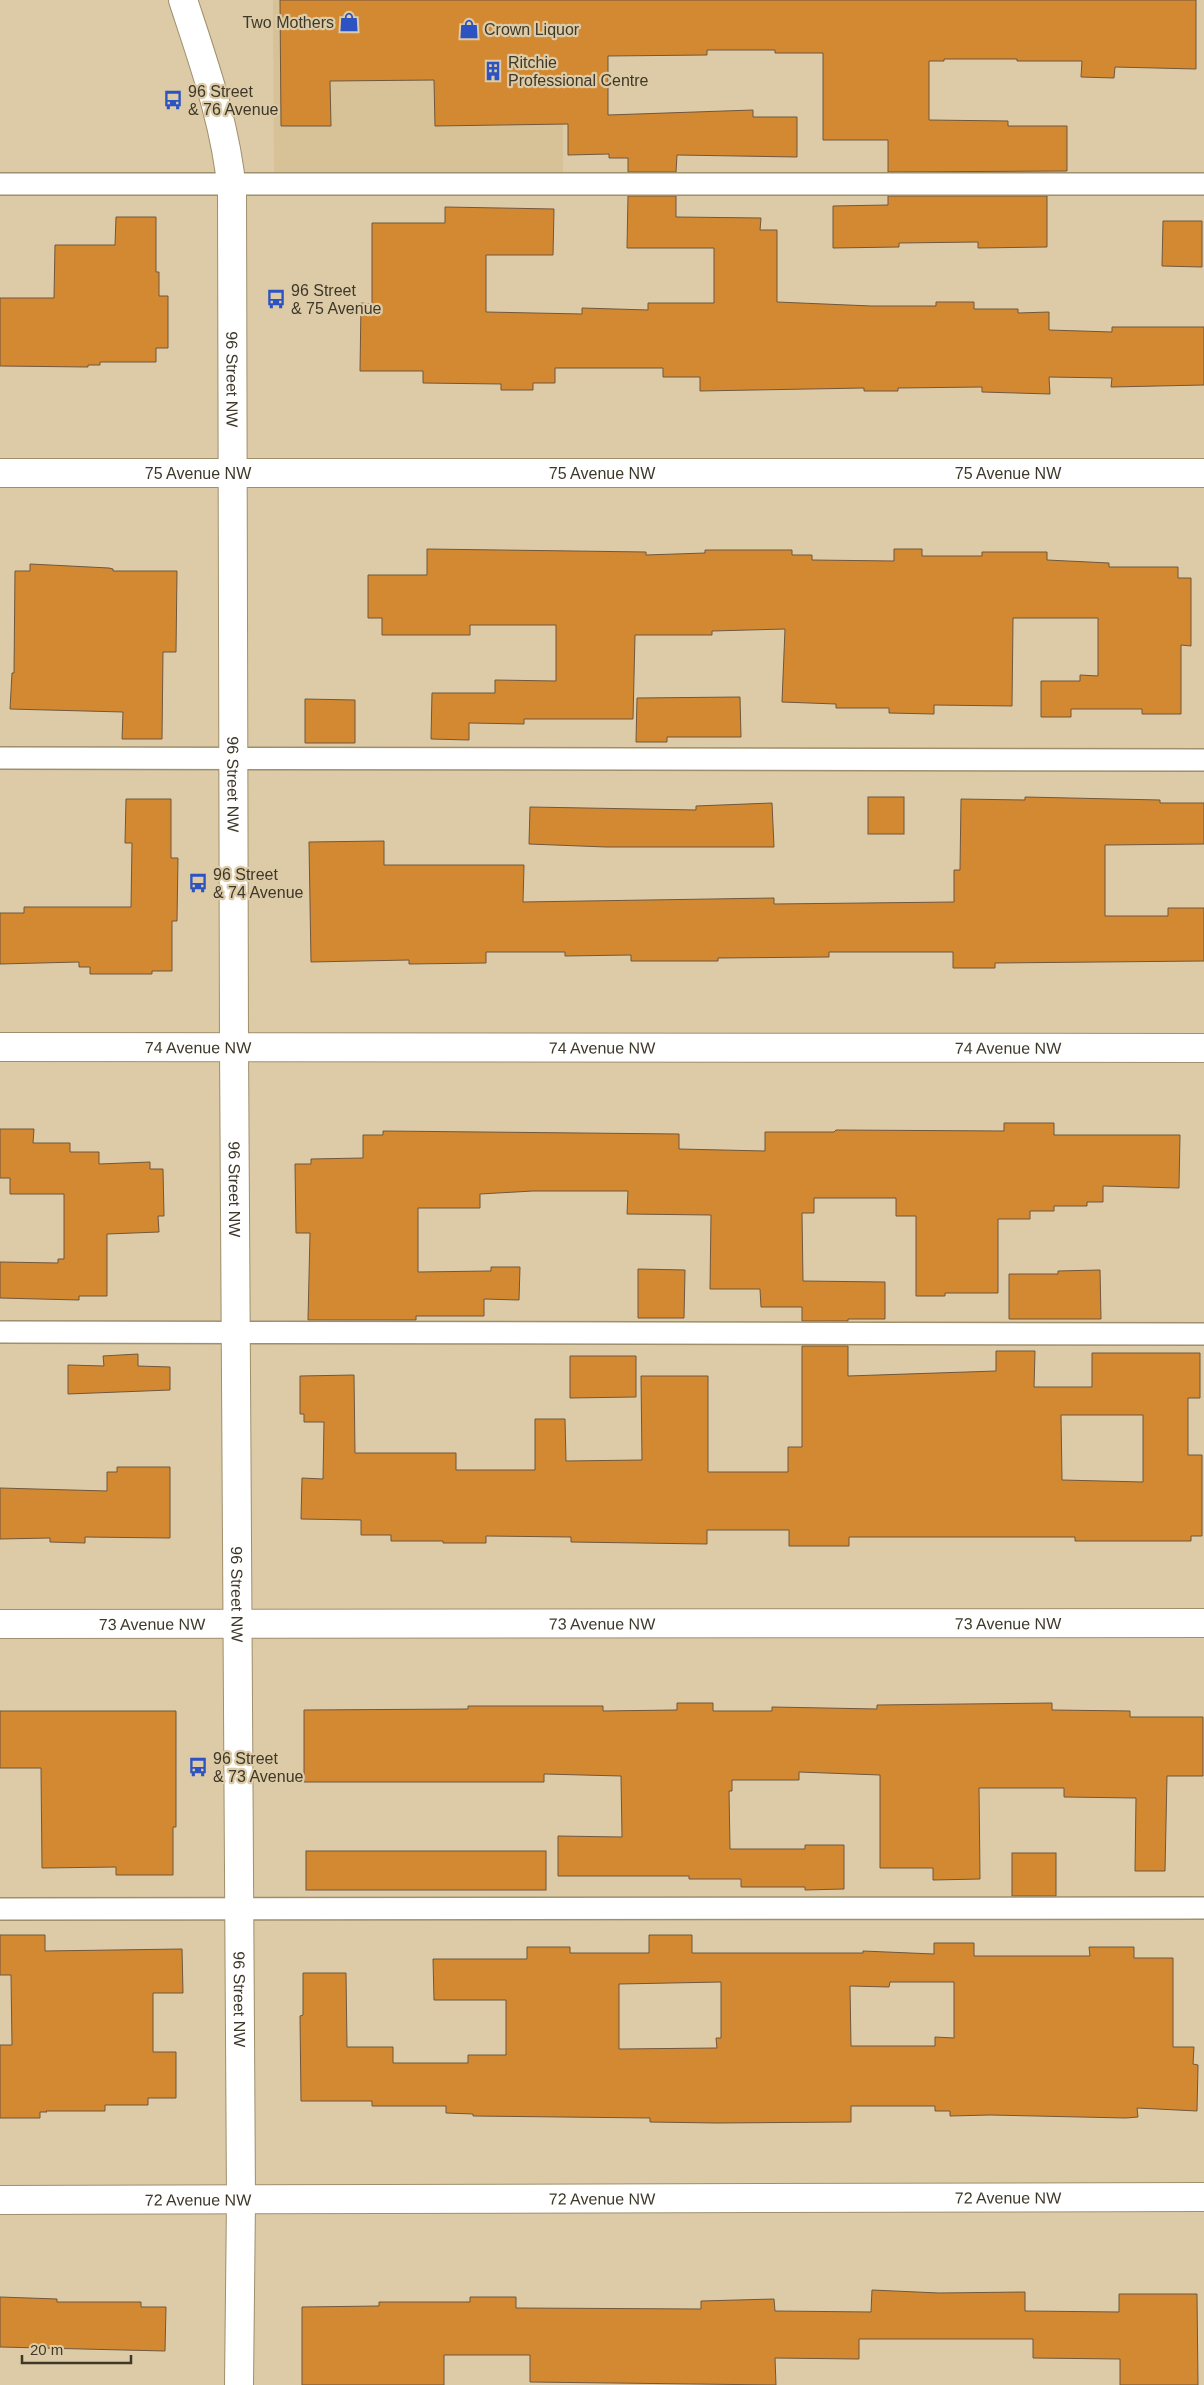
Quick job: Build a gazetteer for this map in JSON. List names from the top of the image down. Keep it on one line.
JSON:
{"streets":{"street":["96 Street NW","75 Avenue NW","74 Avenue NW","73 Avenue NW","72 Avenue NW"]},"crossings":[["96 Street NW","75 Avenue NW"],["96 Street NW","74 Avenue NW"],["96 Street NW","73 Avenue NW"],["96 Street NW","72 Avenue NW"]],"places":{"shop":["Two Mothers","Crown Liquor"],"building":["Ritchie Professional Centre"],"bus stop":["96 Street & 76 Avenue","96 Street & 75 Avenue","96 Street & 74 Avenue","96 Street & 73 Avenue"]},"scale_bar":"20 m"}
